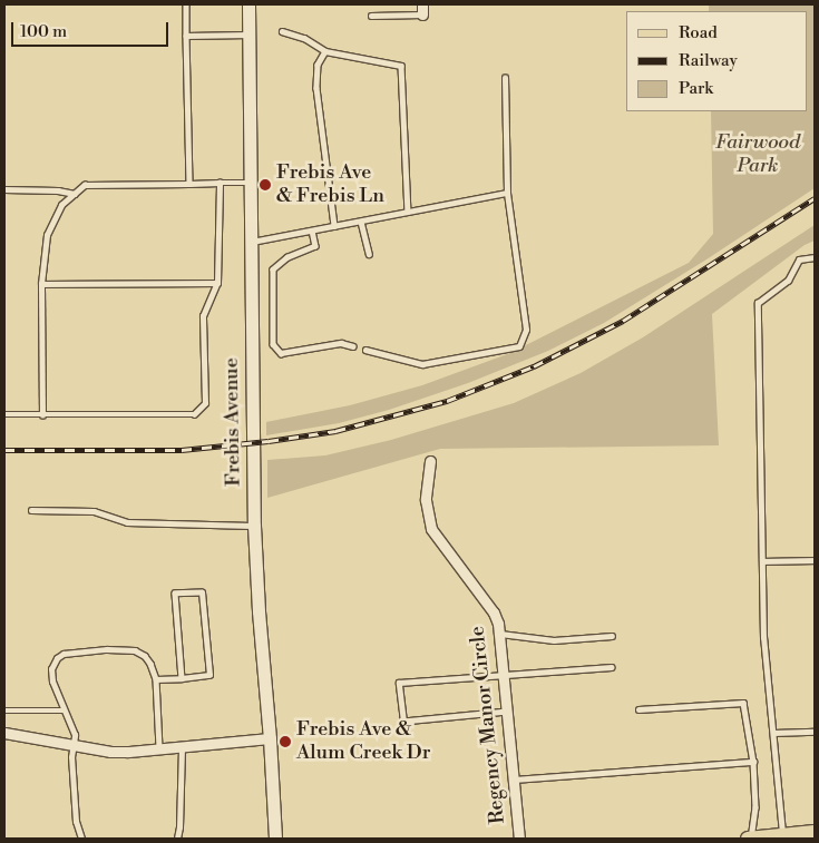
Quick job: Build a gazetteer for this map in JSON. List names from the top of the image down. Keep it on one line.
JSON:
{"streets":{"main road":["Frebis Avenue"],"street":["Regency Manor Circle"]},"parks":["Fairwood Park"],"places":["Frebis Ave & Frebis Ln","Frebis Ave & Alum Creek Dr"],"legend":["Road","Railway","Park"],"scale_bar":"100 m"}
